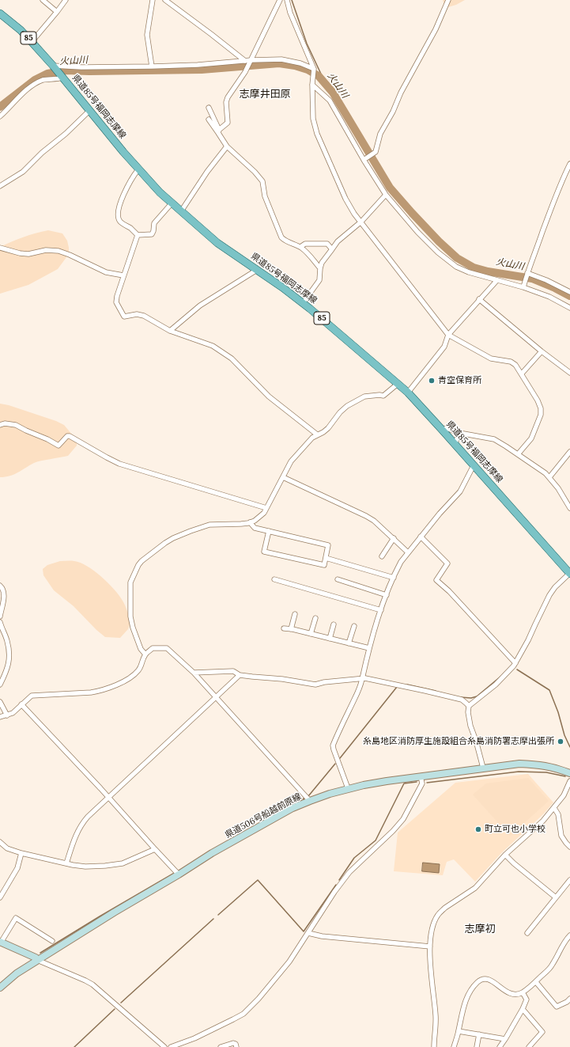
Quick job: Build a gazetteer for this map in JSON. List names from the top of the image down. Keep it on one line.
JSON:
{"streets":{"main road":["85","県道85号福岡志摩線","県道506号船越前原線"]},"districts":["志摩井田原","志摩初"],"water":["火山川"],"places":["青空保育所","糸島地区消防厚生施設組合糸島消防署志摩出張所","町立可也小学校"]}
